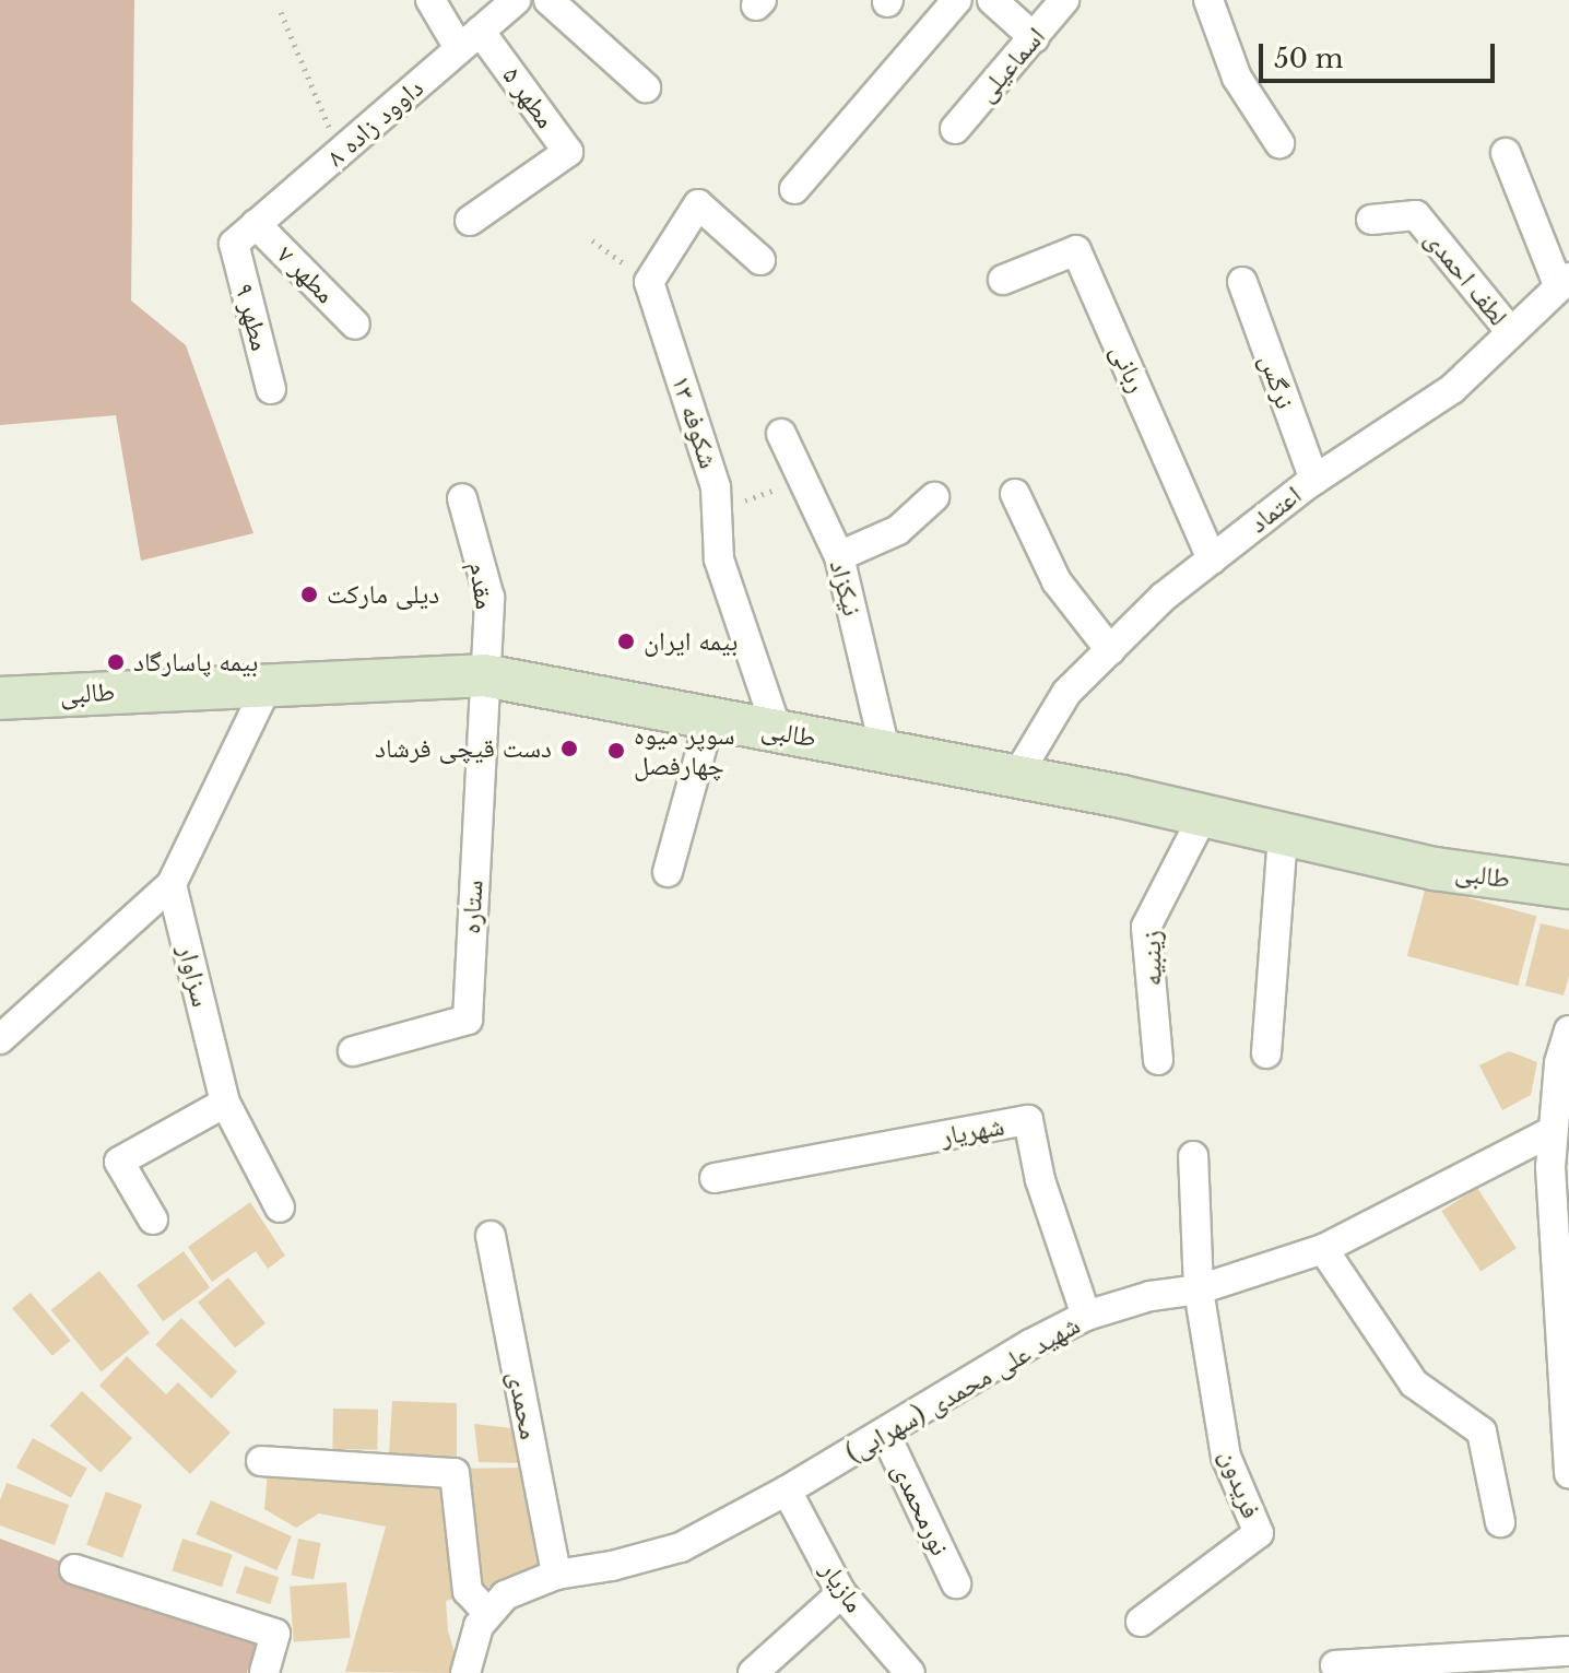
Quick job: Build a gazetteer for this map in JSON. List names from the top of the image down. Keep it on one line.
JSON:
{"streets":{"main road":["طالبی"],"street":["اسماعیلی","مطهر ۵","داوود زاده ۸","مطهر ۷","لطف احمدی","مطهر ۹","ربانی","نرگس","شکوفه ۱۳","اعتماد","مقدم","نیکزاد","ستاره","زینبیه","سزاوار","شهریار","شهید علی محمدی (سهرابی)","محمدی","فریدون","نورمحمدی","مازیار"]},"crossings":[["مطهر ۵","داوود زاده ۸"],["داوود زاده ۸","مطهر ۷"],["داوود زاده ۸","مطهر ۹"],["لطف احمدی","اعتماد"],["ربانی","اعتماد"],["نرگس","اعتماد"],["شکوفه ۱۳","طالبی"],["اعتماد","طالبی"],["مقدم","طالبی"],["مقدم","ستاره"],["نیکزاد","طالبی"],["طالبی","ستاره"],["طالبی","زینبیه"],["شهریار","شهید علی محمدی (سهرابی)"],["شهید علی محمدی (سهرابی)","محمدی"],["شهید علی محمدی (سهرابی)","فریدون"],["شهید علی محمدی (سهرابی)","نورمحمدی"],["شهید علی محمدی (سهرابی)","مازیار"]],"places":["دیلی مارکت","بیمه ایران","بیمه پاسارگاد","دست قیچی فرشاد","سوپر میوه چهارفصل"],"scale_bar":"50 m"}
